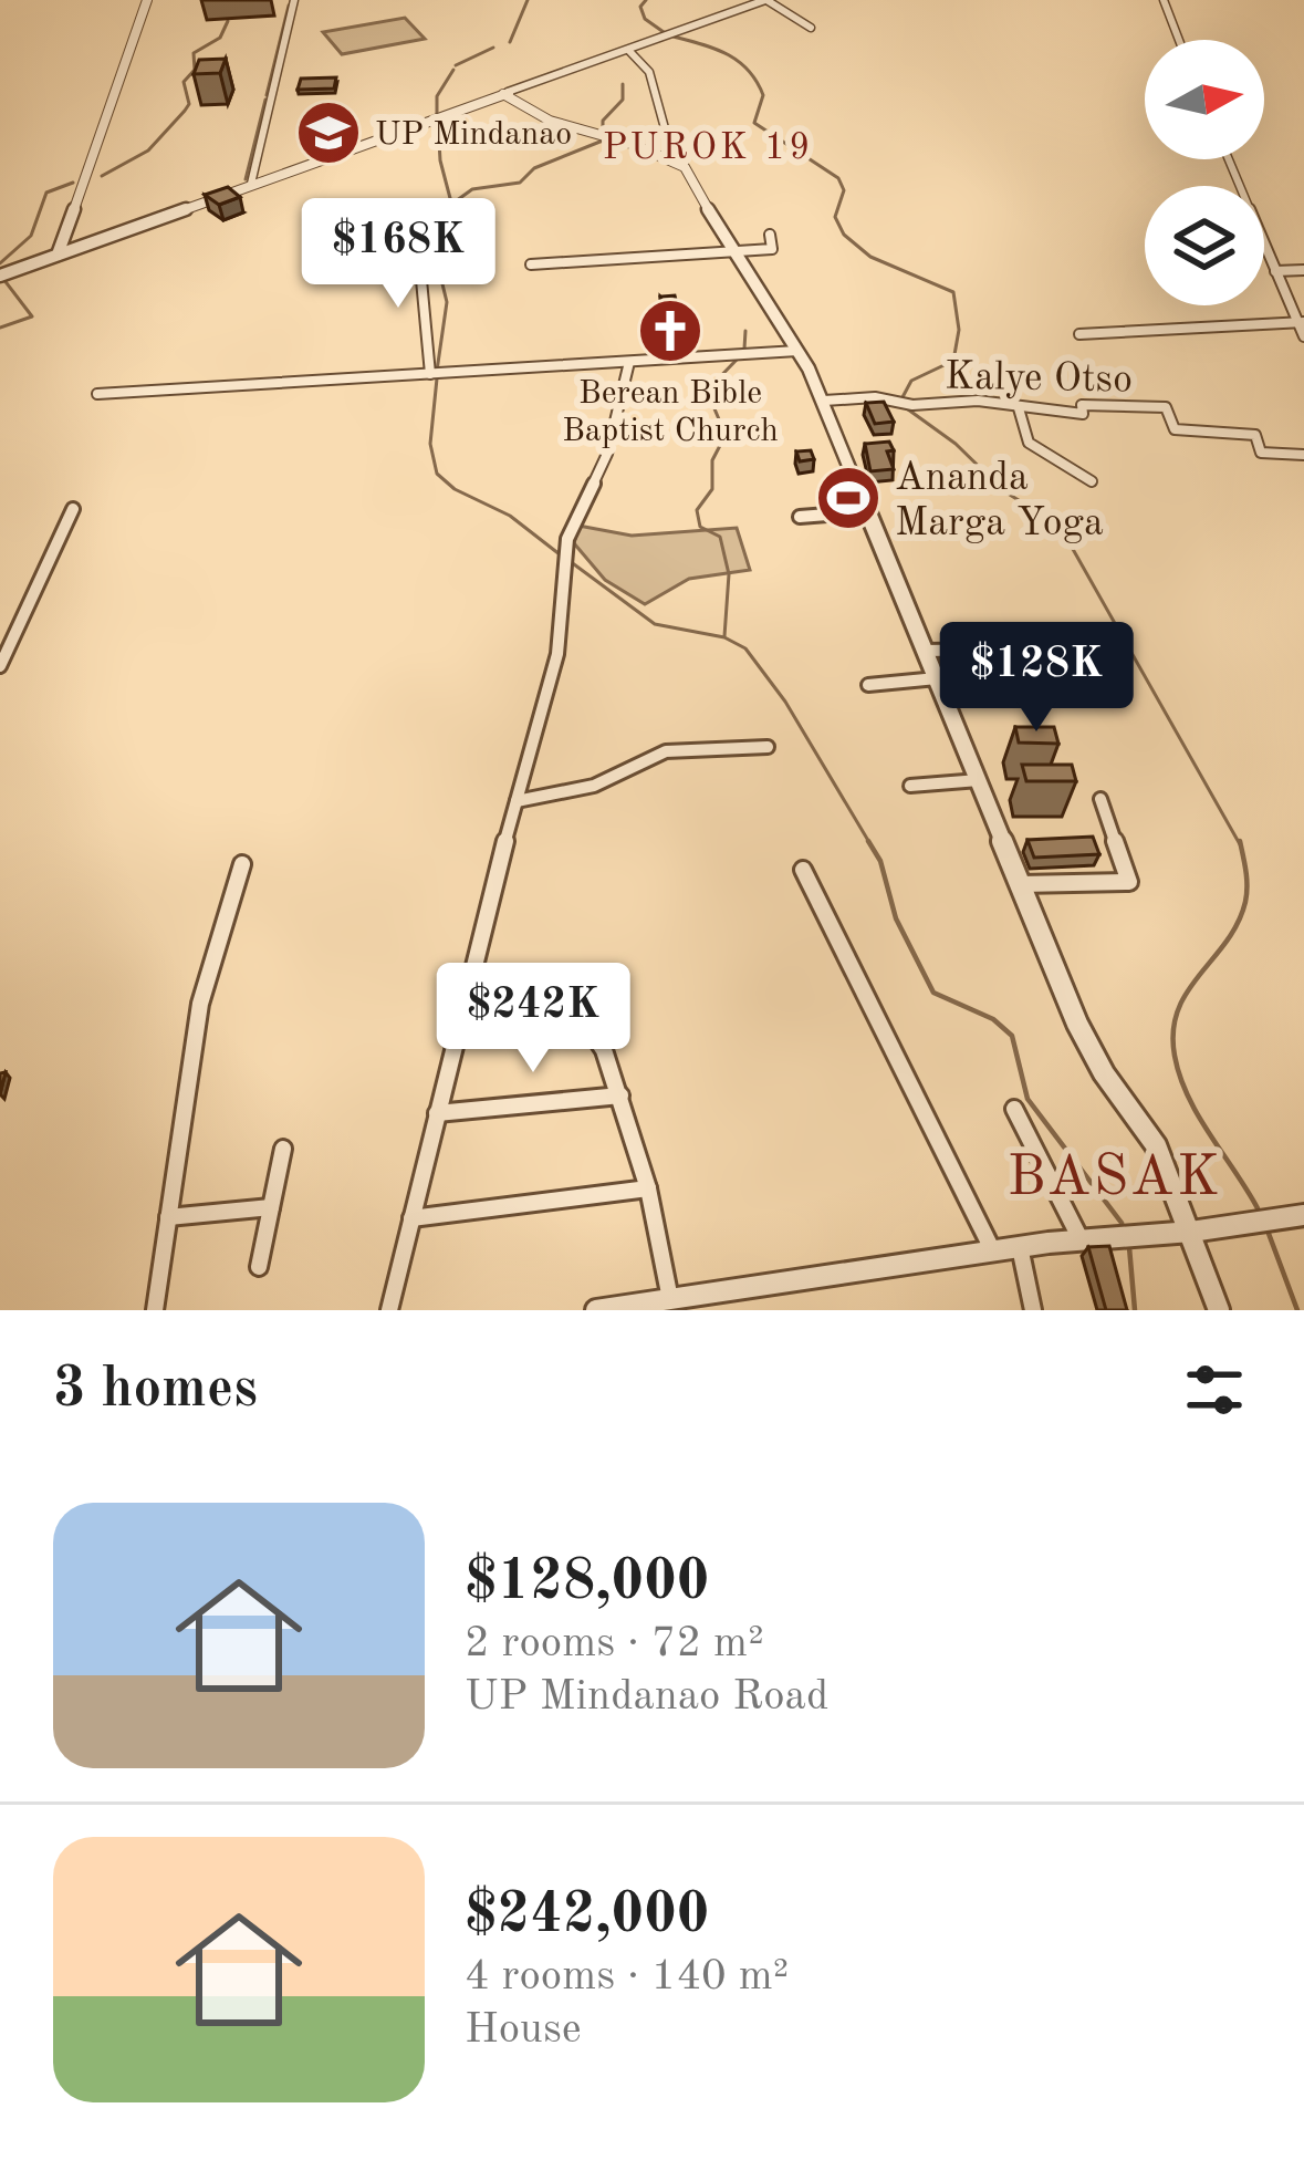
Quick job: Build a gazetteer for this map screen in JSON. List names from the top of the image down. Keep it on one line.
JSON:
{"streets":{"street":["Kalye Otso"]},"districts":["PUROK 19","BASAK"],"places":{"school or university":["UP Mindanao"],"church":["Berean Bible Baptist Church"],"sports":["Ananda Marga Yoga"]},"north":"right","page":{"price":["$168K","$128K","$242K"],"heading":"3 homes","list":[{"name":"$128,000","note":"2 rooms · 72 m² · UP Mindanao Road"},{"name":"$242,000","note":"4 rooms · 140 m² · House"}]}}
